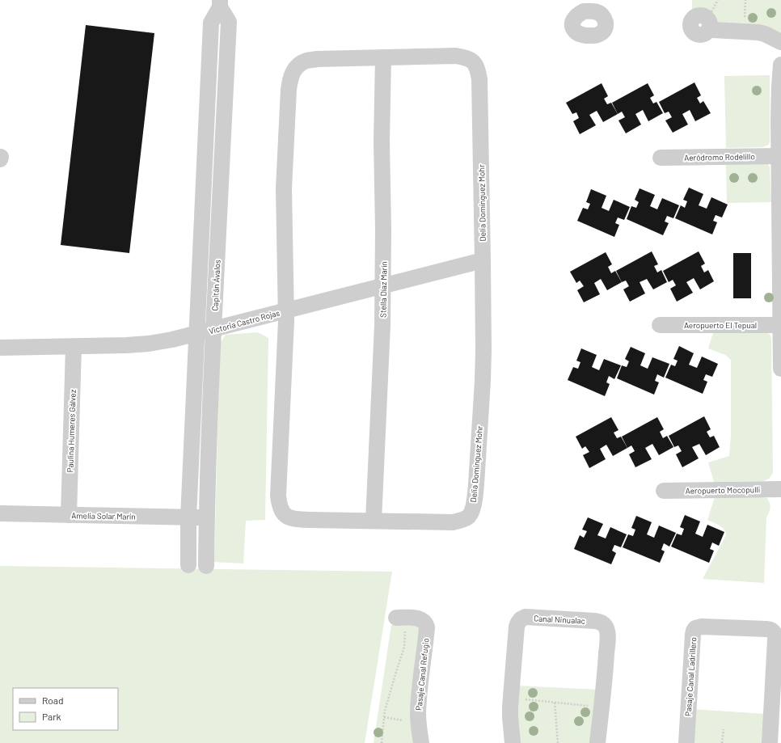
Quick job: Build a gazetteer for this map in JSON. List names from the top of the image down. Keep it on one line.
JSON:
{"streets":{"street":["Aeródromo Rodelillo","Delia Domínguez Mohr","Capitán Ávalos","Stella Díaz Marín","Victoria Castro Rojas","Aeropuerto El Tepual","Paulina Humeres Gálvez","Aeropuerto Mocopulli","Amelia Solar Marín","Canal Ninualac","Pasaje Canal Refugio","Pasaje Canal Ladrillero"]},"crossings":[["Delia Domínguez Mohr","Stella Díaz Marín"],["Delia Domínguez Mohr","Victoria Castro Rojas"],["Capitán Ávalos","Victoria Castro Rojas"],["Capitán Ávalos","Amelia Solar Marín"],["Stella Díaz Marín","Victoria Castro Rojas"],["Victoria Castro Rojas","Paulina Humeres Gálvez"],["Paulina Humeres Gálvez","Amelia Solar Marín"]],"legend":["Road","Park"]}
